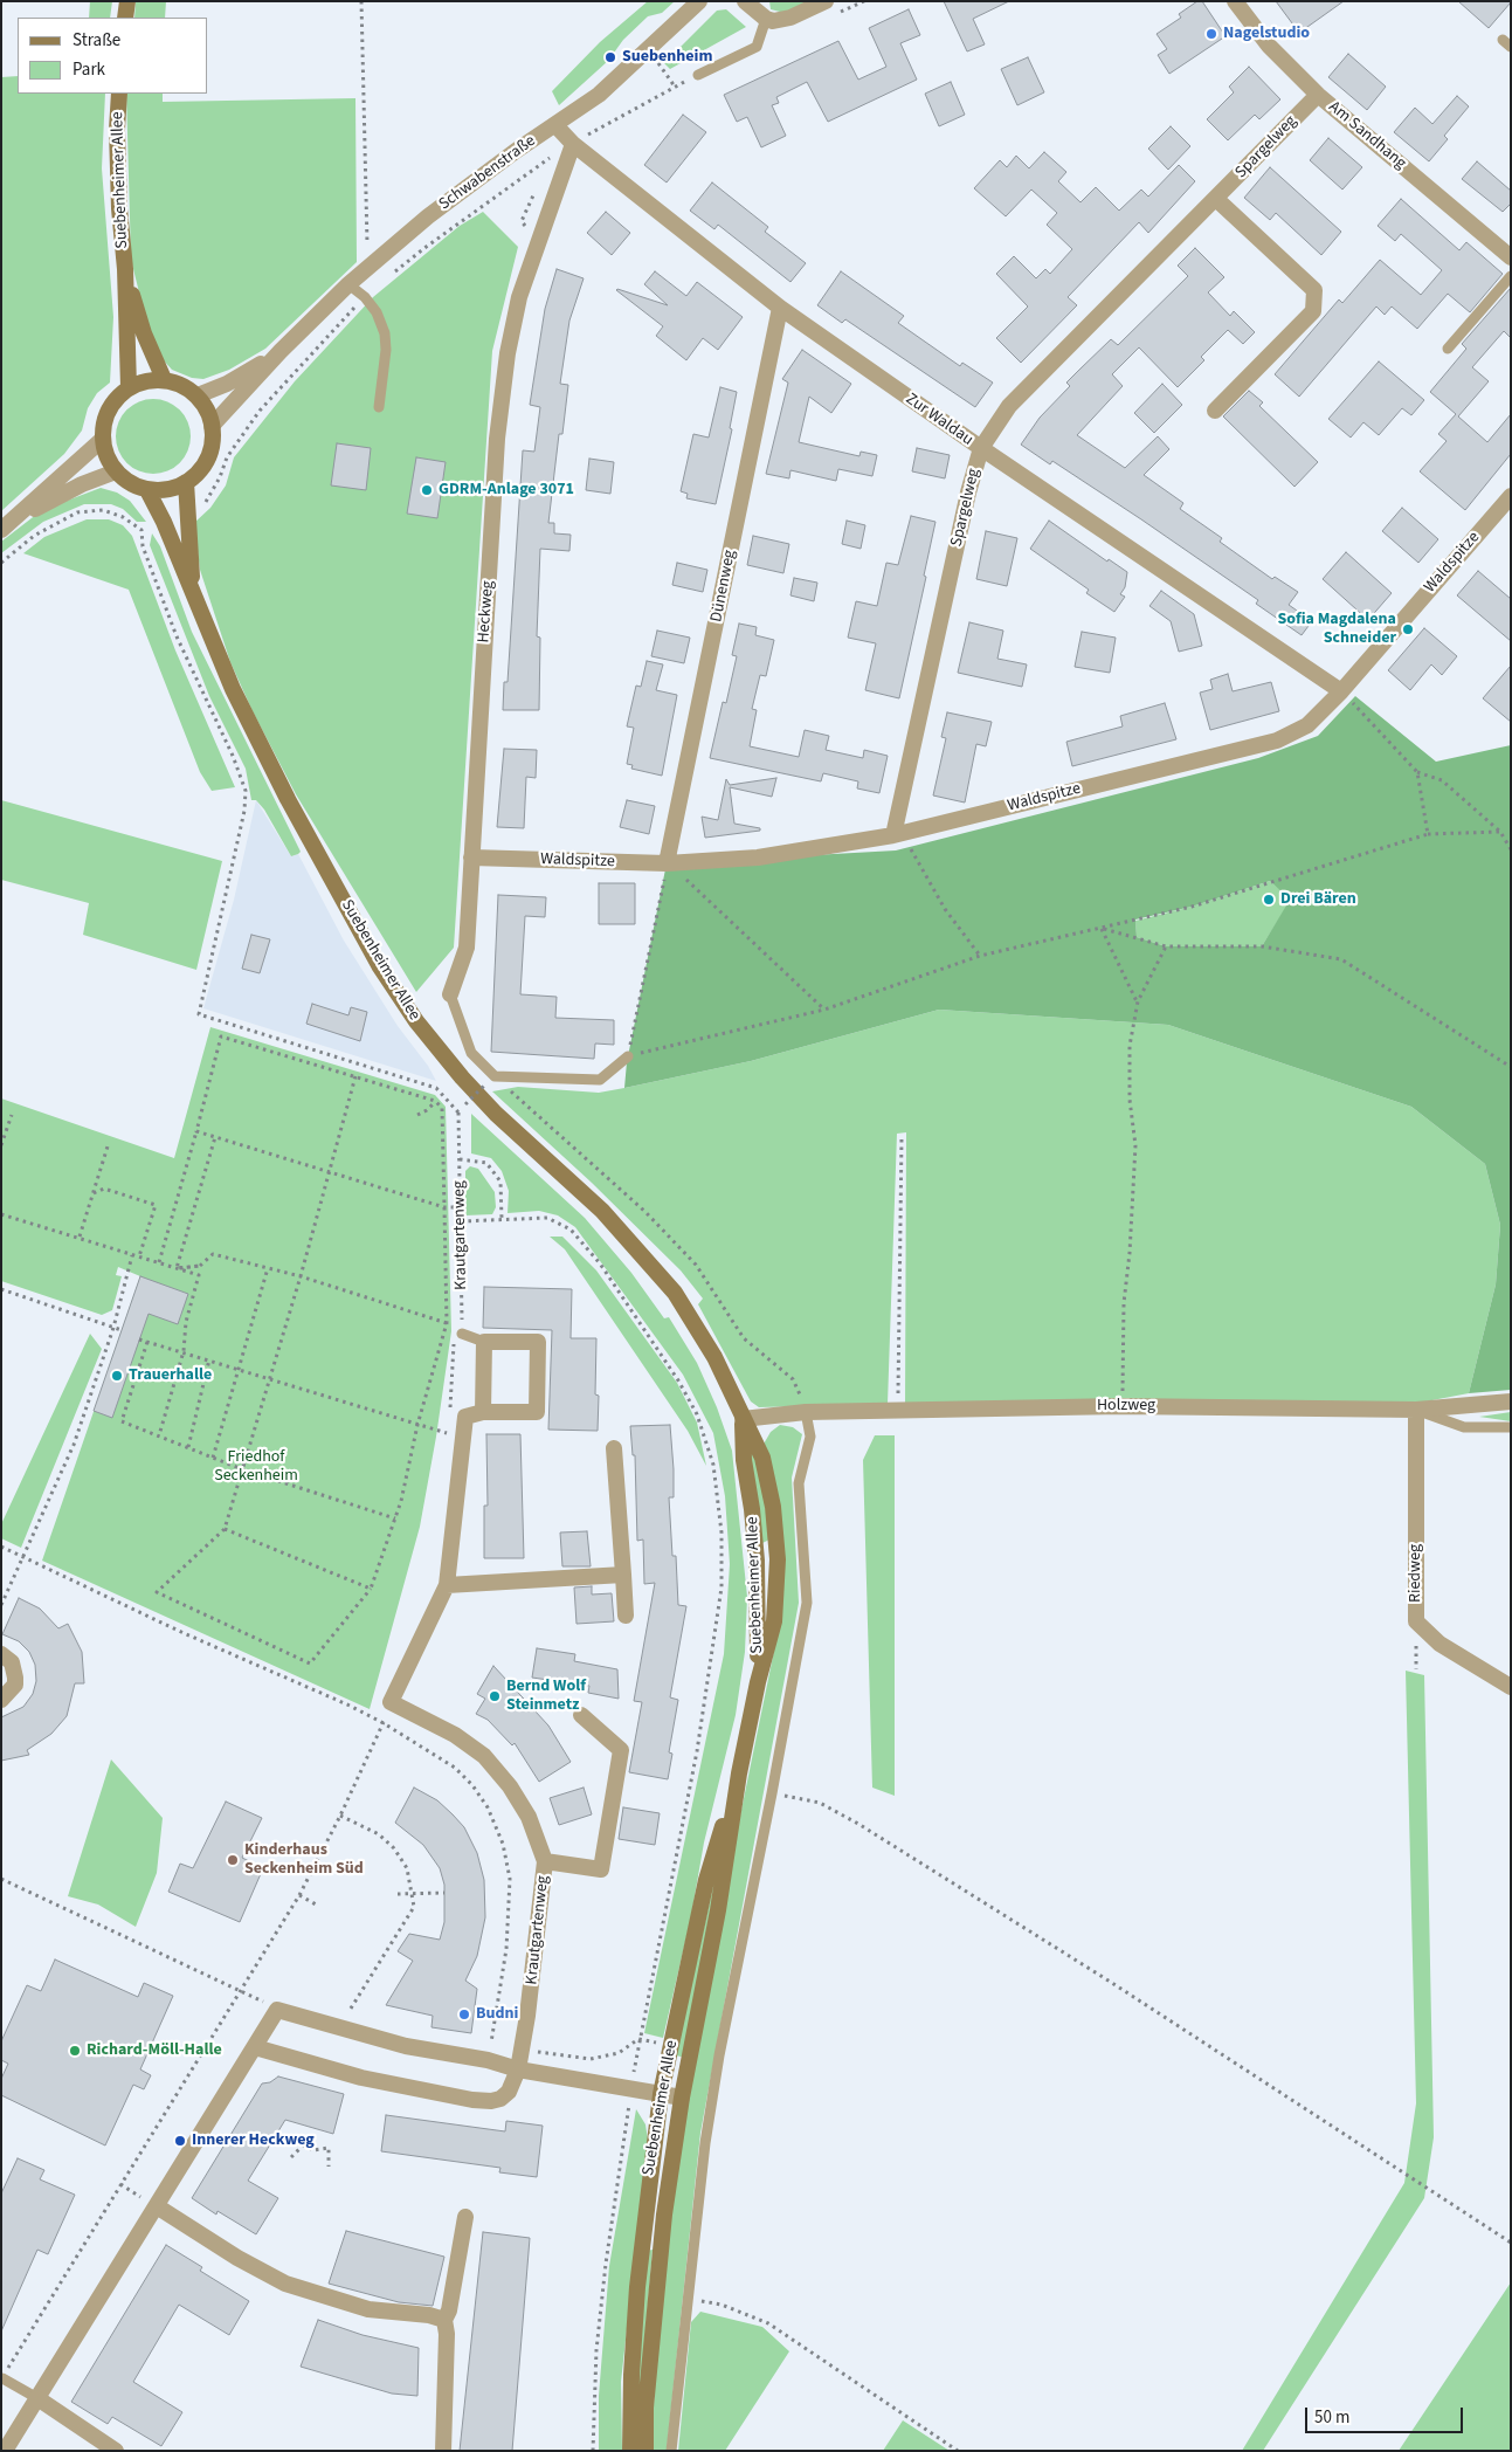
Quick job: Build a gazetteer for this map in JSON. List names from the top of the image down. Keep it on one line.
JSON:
{"streets":{"main road":["Suebenheimer Allee"],"street":["Am Sandhang","Spargelweg","Schwabenstraße","Zur Waldau","Waldspitze","Dünenweg","Heckweg","Krautgartenweg","Holzweg","Riedweg"]},"crossings":[["Am Sandhang","Spargelweg"],["Spargelweg","Zur Waldau"],["Spargelweg","Waldspitze"],["Schwabenstraße","Suebenheimer Allee"],["Schwabenstraße","Zur Waldau"],["Suebenheimer Allee","Holzweg"],["Zur Waldau","Waldspitze"],["Zur Waldau","Dünenweg"],["Zur Waldau","Heckweg"],["Waldspitze","Dünenweg"],["Waldspitze","Heckweg"],["Holzweg","Riedweg"]],"parks":["Friedhof Seckenheim"],"places":["Nagelstudio","Suebenheim","GDRM-Anlage 3071","Sofia Magdalena Schneider","Drei Bären","Trauerhalle","Bernd Wolf Steinmetz","Kinderhaus Seckenheim Süd","Budni","Richard-Möll-Halle","Innerer Heckweg"],"legend":["Straße","Park"],"scale_bar":"50 m"}
